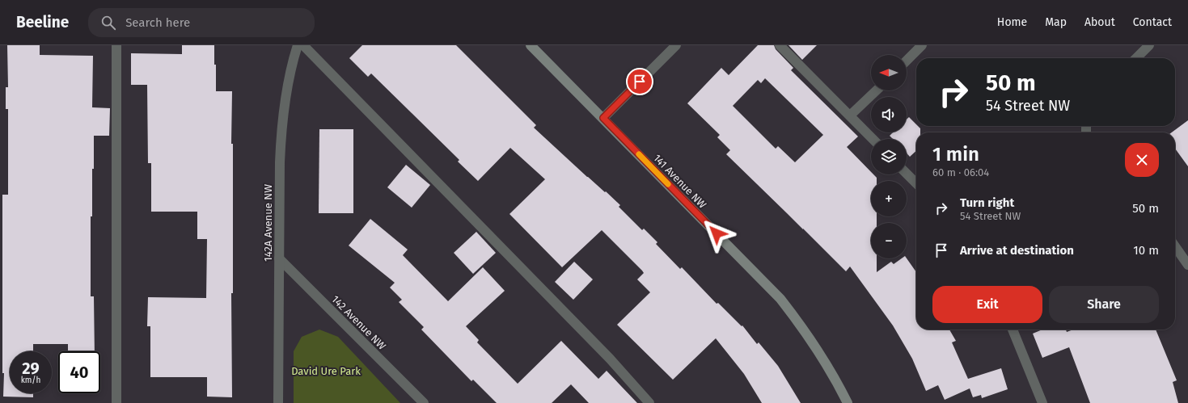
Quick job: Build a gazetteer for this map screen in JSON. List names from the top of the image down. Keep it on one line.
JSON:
{"streets":{"street":["141 Avenue NW","142A Avenue NW","142 Avenue NW"]},"crossings":[["142A Avenue NW","142 Avenue NW"]],"parks":["David Ure Park"],"north":"left","page":{"header":"Beeline","search":"Search here","nav":["Home","Map","About","Contact"],"map_buttons":["+","−"],"turn":["50 m","54 Street NW"],"heading":["1 min","60 m · 06:04"],"list":[{"name":"Turn right","note":"54 Street NW","value":"50 m"},{"name":"Arrive at destination","value":"10 m"}],"buttons":["Exit","Share"],"speed":"29 km/h","limit":"40"}}
